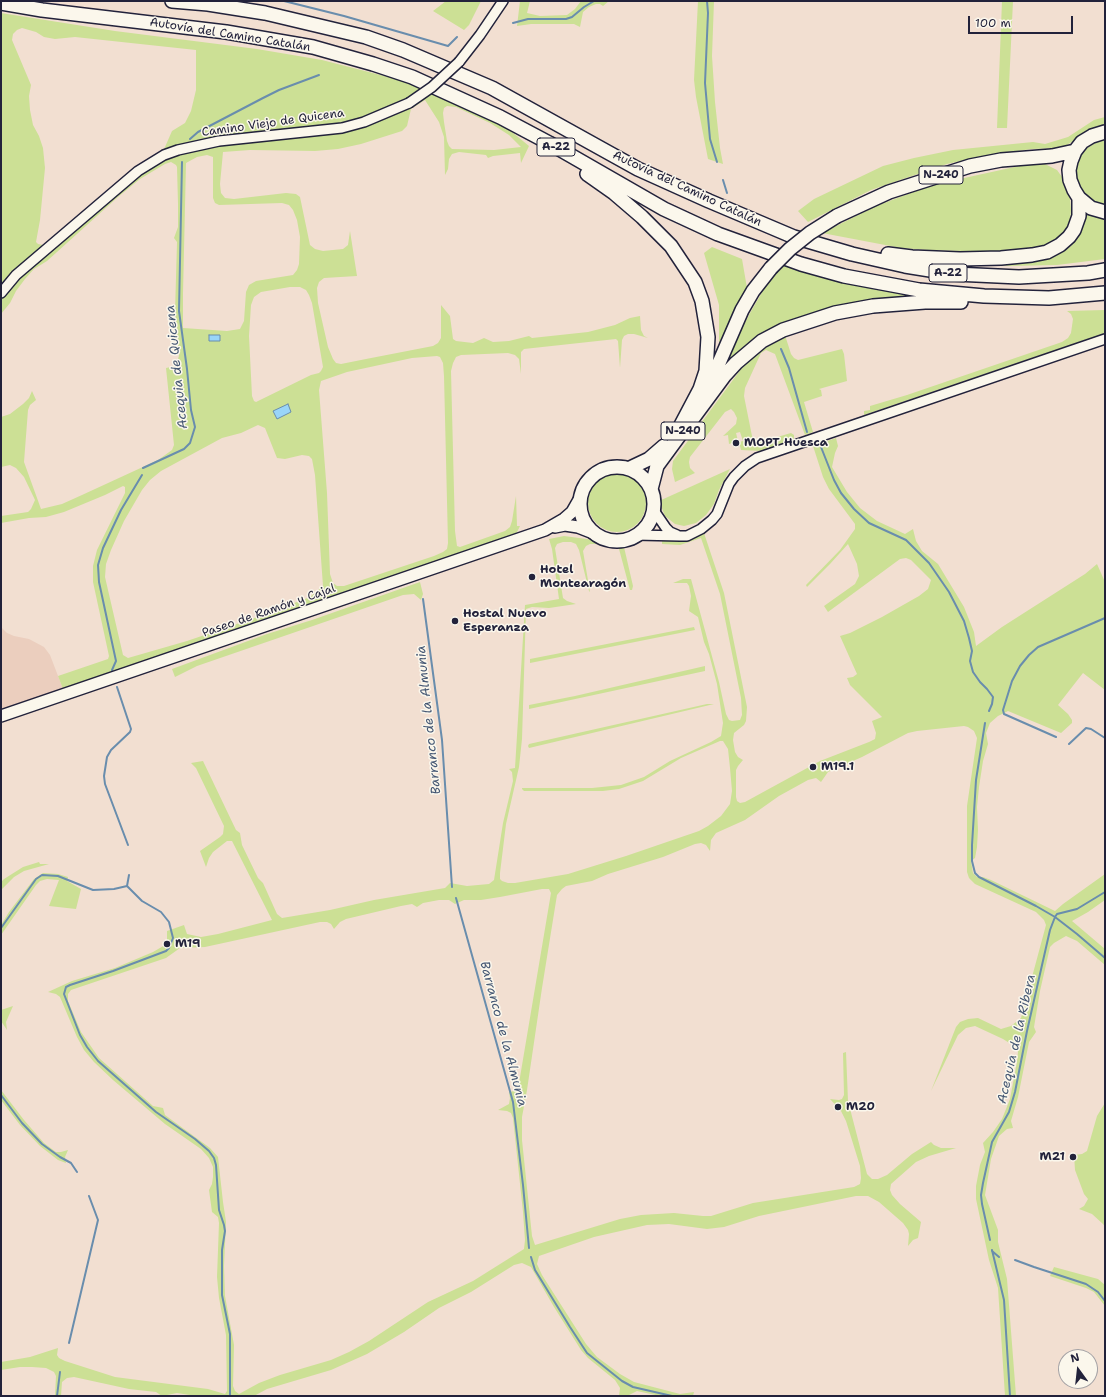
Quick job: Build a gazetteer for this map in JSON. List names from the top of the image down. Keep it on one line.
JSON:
{"streets":{"highway":["Autovía del Camino Catalán","A-22","N-240"],"main road":["Paseo de Ramón y Cajal"],"street":["Camino Viejo de Quicena"]},"water":["Acequia de Quicena","Barranco de la Almunia","Acequia de la Ribera"],"places":["MOPT Huesca","Hotel Montearagón","Hostal Nuevo Esperanza","M19.1","M19","M20","M21"],"scale_bar":"100 m","north":"top"}
